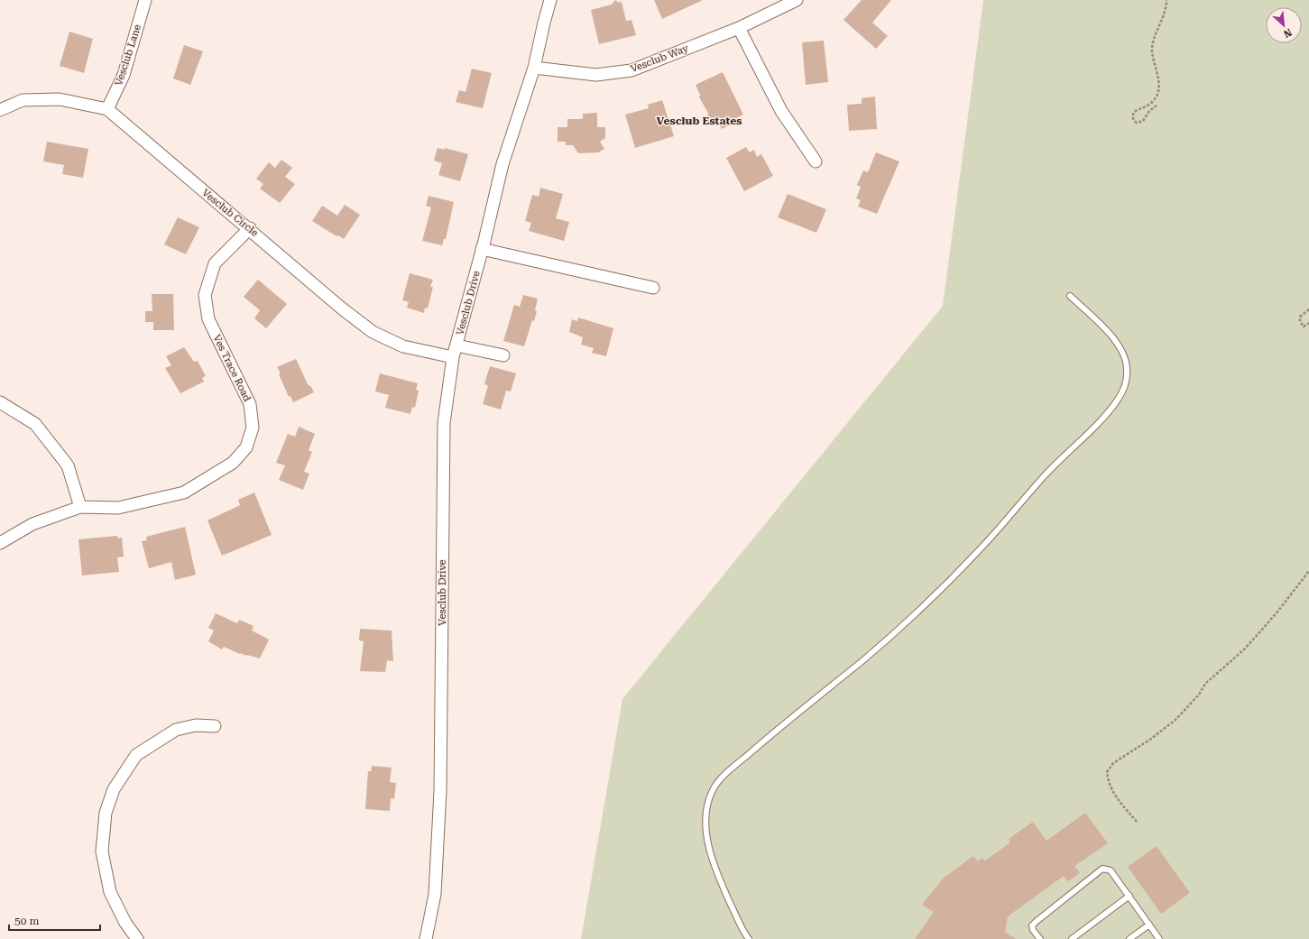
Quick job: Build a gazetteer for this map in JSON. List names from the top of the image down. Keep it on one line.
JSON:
{"streets":{"street":["Vesclub Lane","Vesclub Way","Vesclub Circle","Vesclub Drive","Ves Trace Road"]},"crossings":[["Vesclub Lane","Vesclub Circle"],["Vesclub Way","Vesclub Drive"],["Vesclub Circle","Vesclub Drive"],["Vesclub Circle","Ves Trace Road"]],"districts":["Vesclub Estates"],"scale_bar":"50 m","north":"bottom right"}
